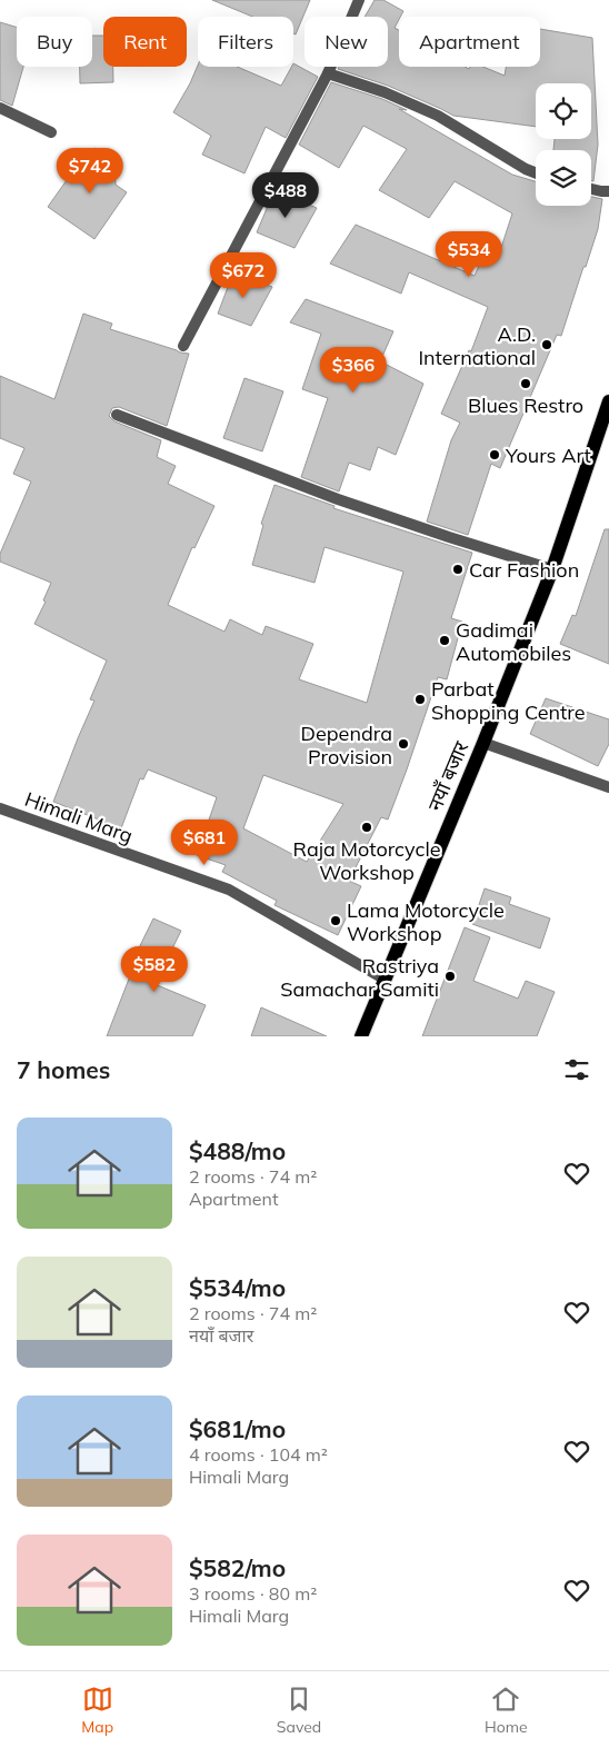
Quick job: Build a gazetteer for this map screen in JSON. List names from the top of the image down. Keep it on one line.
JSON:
{"streets":{"main road":["नयाँ बजार"],"street":["Himali Marg"]},"crossings":[["नयाँ बजार","Himali Marg"]],"places":["A.D. International","Blues Restro","Yours Art","Car Fashion","Gadimai Automobiles","Parbat Shopping Centre","Dependra Provision","Raja Motorcycle Workshop","Lama Motorcycle Workshop","Rastriya Samachar Samiti"],"page":{"chip":["Buy","Rent","Filters","New","Apartment"],"price":["$742","$488","$534","$672","$366","$681","$582"],"heading":"7 homes","list":[{"name":"$488/mo","note":"2 rooms · 74 m² · Apartment"},{"name":"$534/mo","note":"2 rooms · 74 m² · नयाँ बजार"},{"name":"$681/mo","note":"4 rooms · 104 m² · Himali Marg"},{"name":"$582/mo","note":"3 rooms · 80 m² · Himali Marg"}],"tabs":["Map","Saved","Home"]}}
